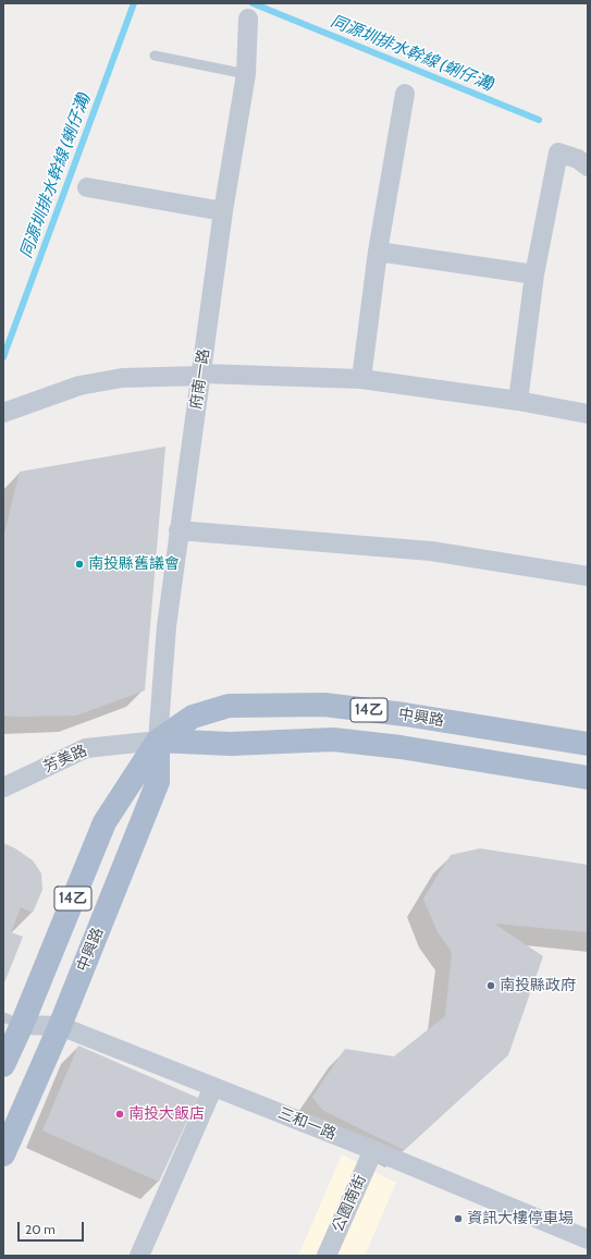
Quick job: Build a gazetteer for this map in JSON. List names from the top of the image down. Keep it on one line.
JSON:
{"streets":{"main road":["14乙","中興路"],"street":["府南一路","芳美路","三和一路","公園南街"]},"crossings":[["府南一路","14乙"],["府南一路","中興路"],["府南一路","芳美路"],["14乙","中興路"],["14乙","芳美路"],["中興路","芳美路"],["中興路","三和一路"],["三和一路","公園南街"]],"water":["同源圳排水幹線 (蜊仔溝)"],"places":["南投縣舊議會","南投縣政府","南投大飯店","資訊大樓停車場"],"scale_bar":"20 m"}
